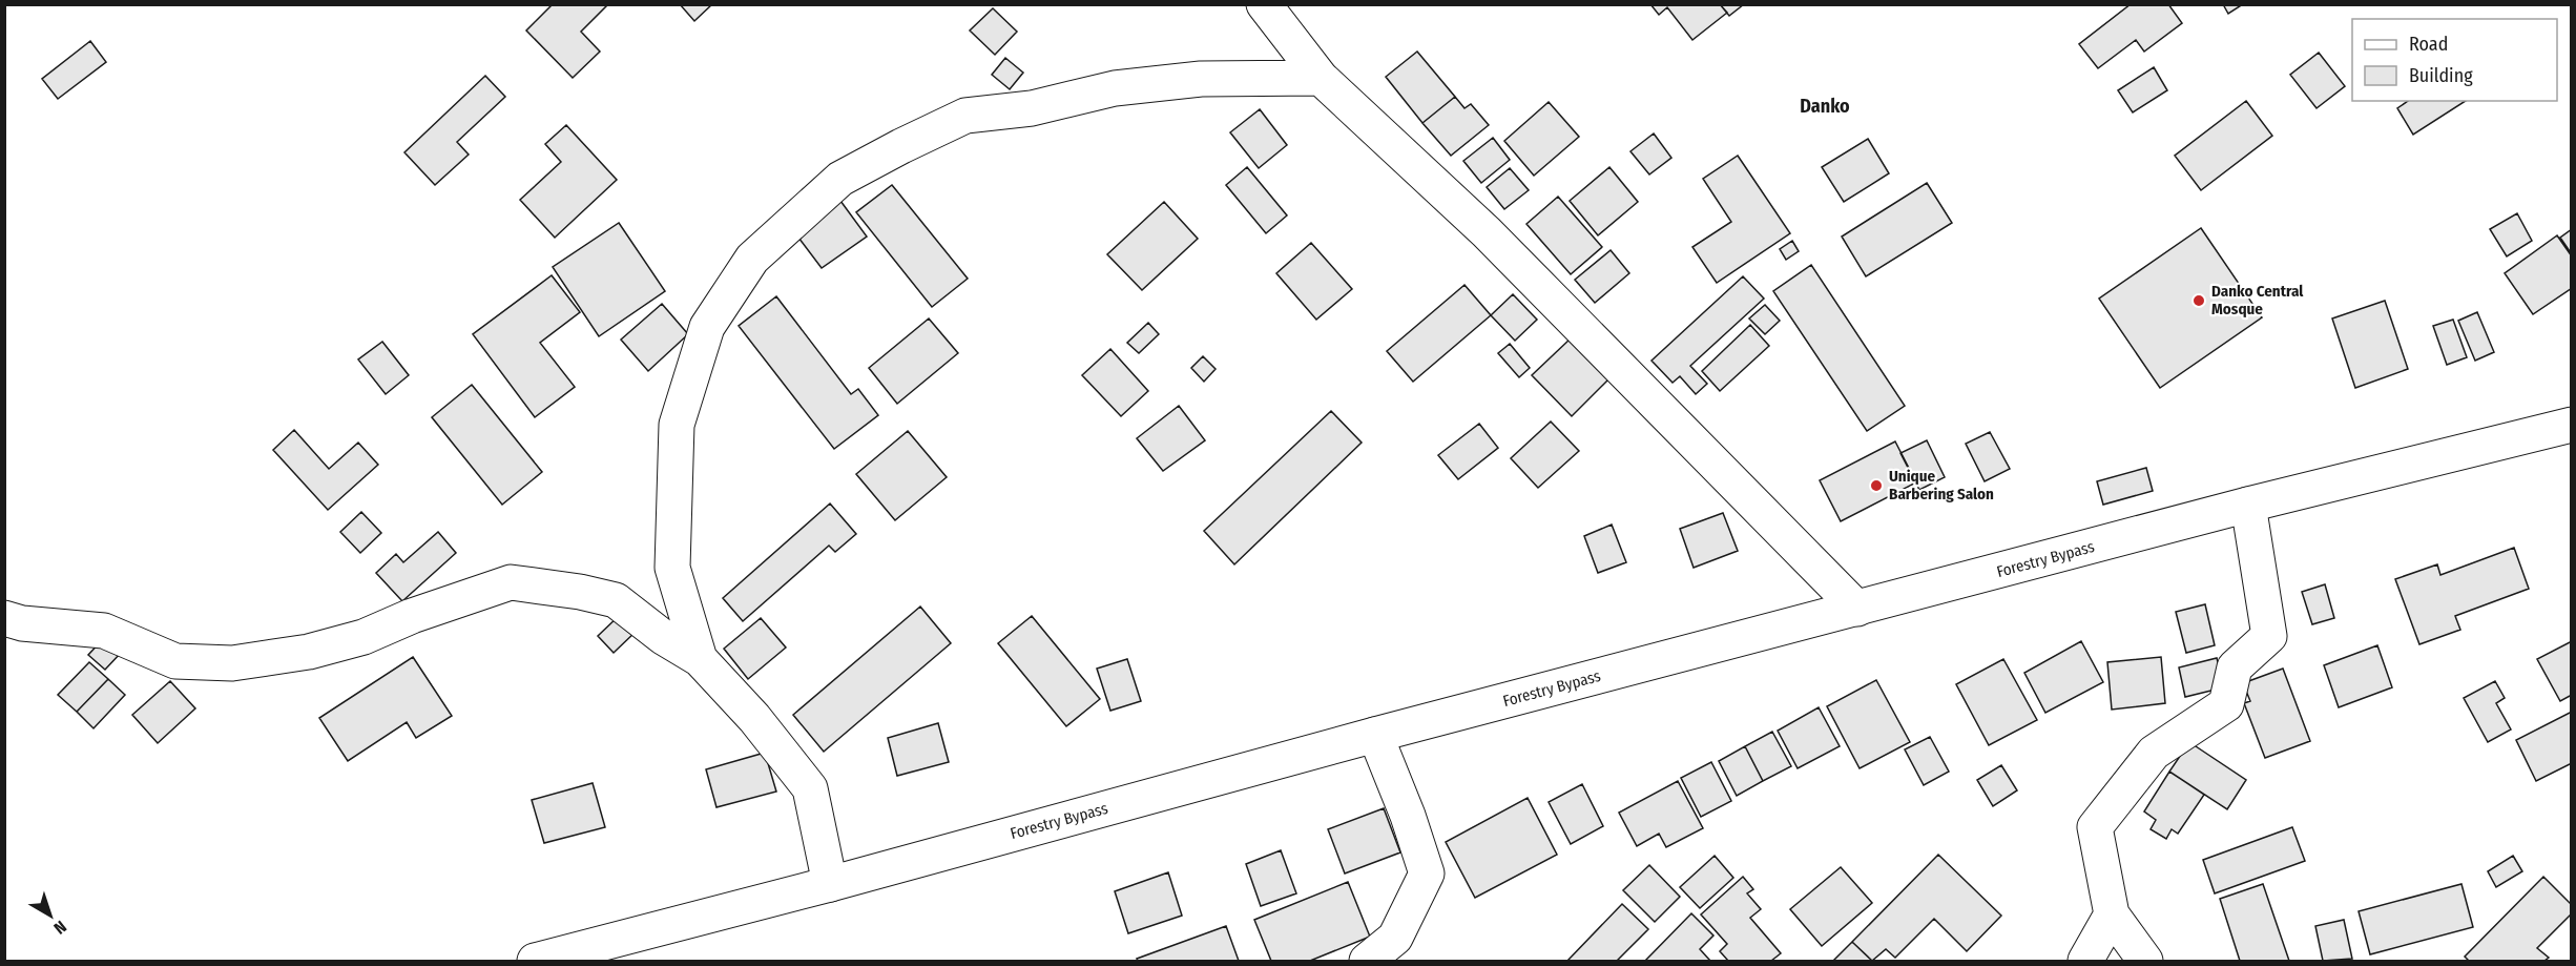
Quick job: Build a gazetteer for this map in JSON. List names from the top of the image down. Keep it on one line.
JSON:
{"streets":{"street":["Forestry Bypass"]},"districts":["Danko"],"places":["Danko Central Mosque","Unique Barbering Salon"],"legend":["Road","Building"],"north":"bottom right"}
